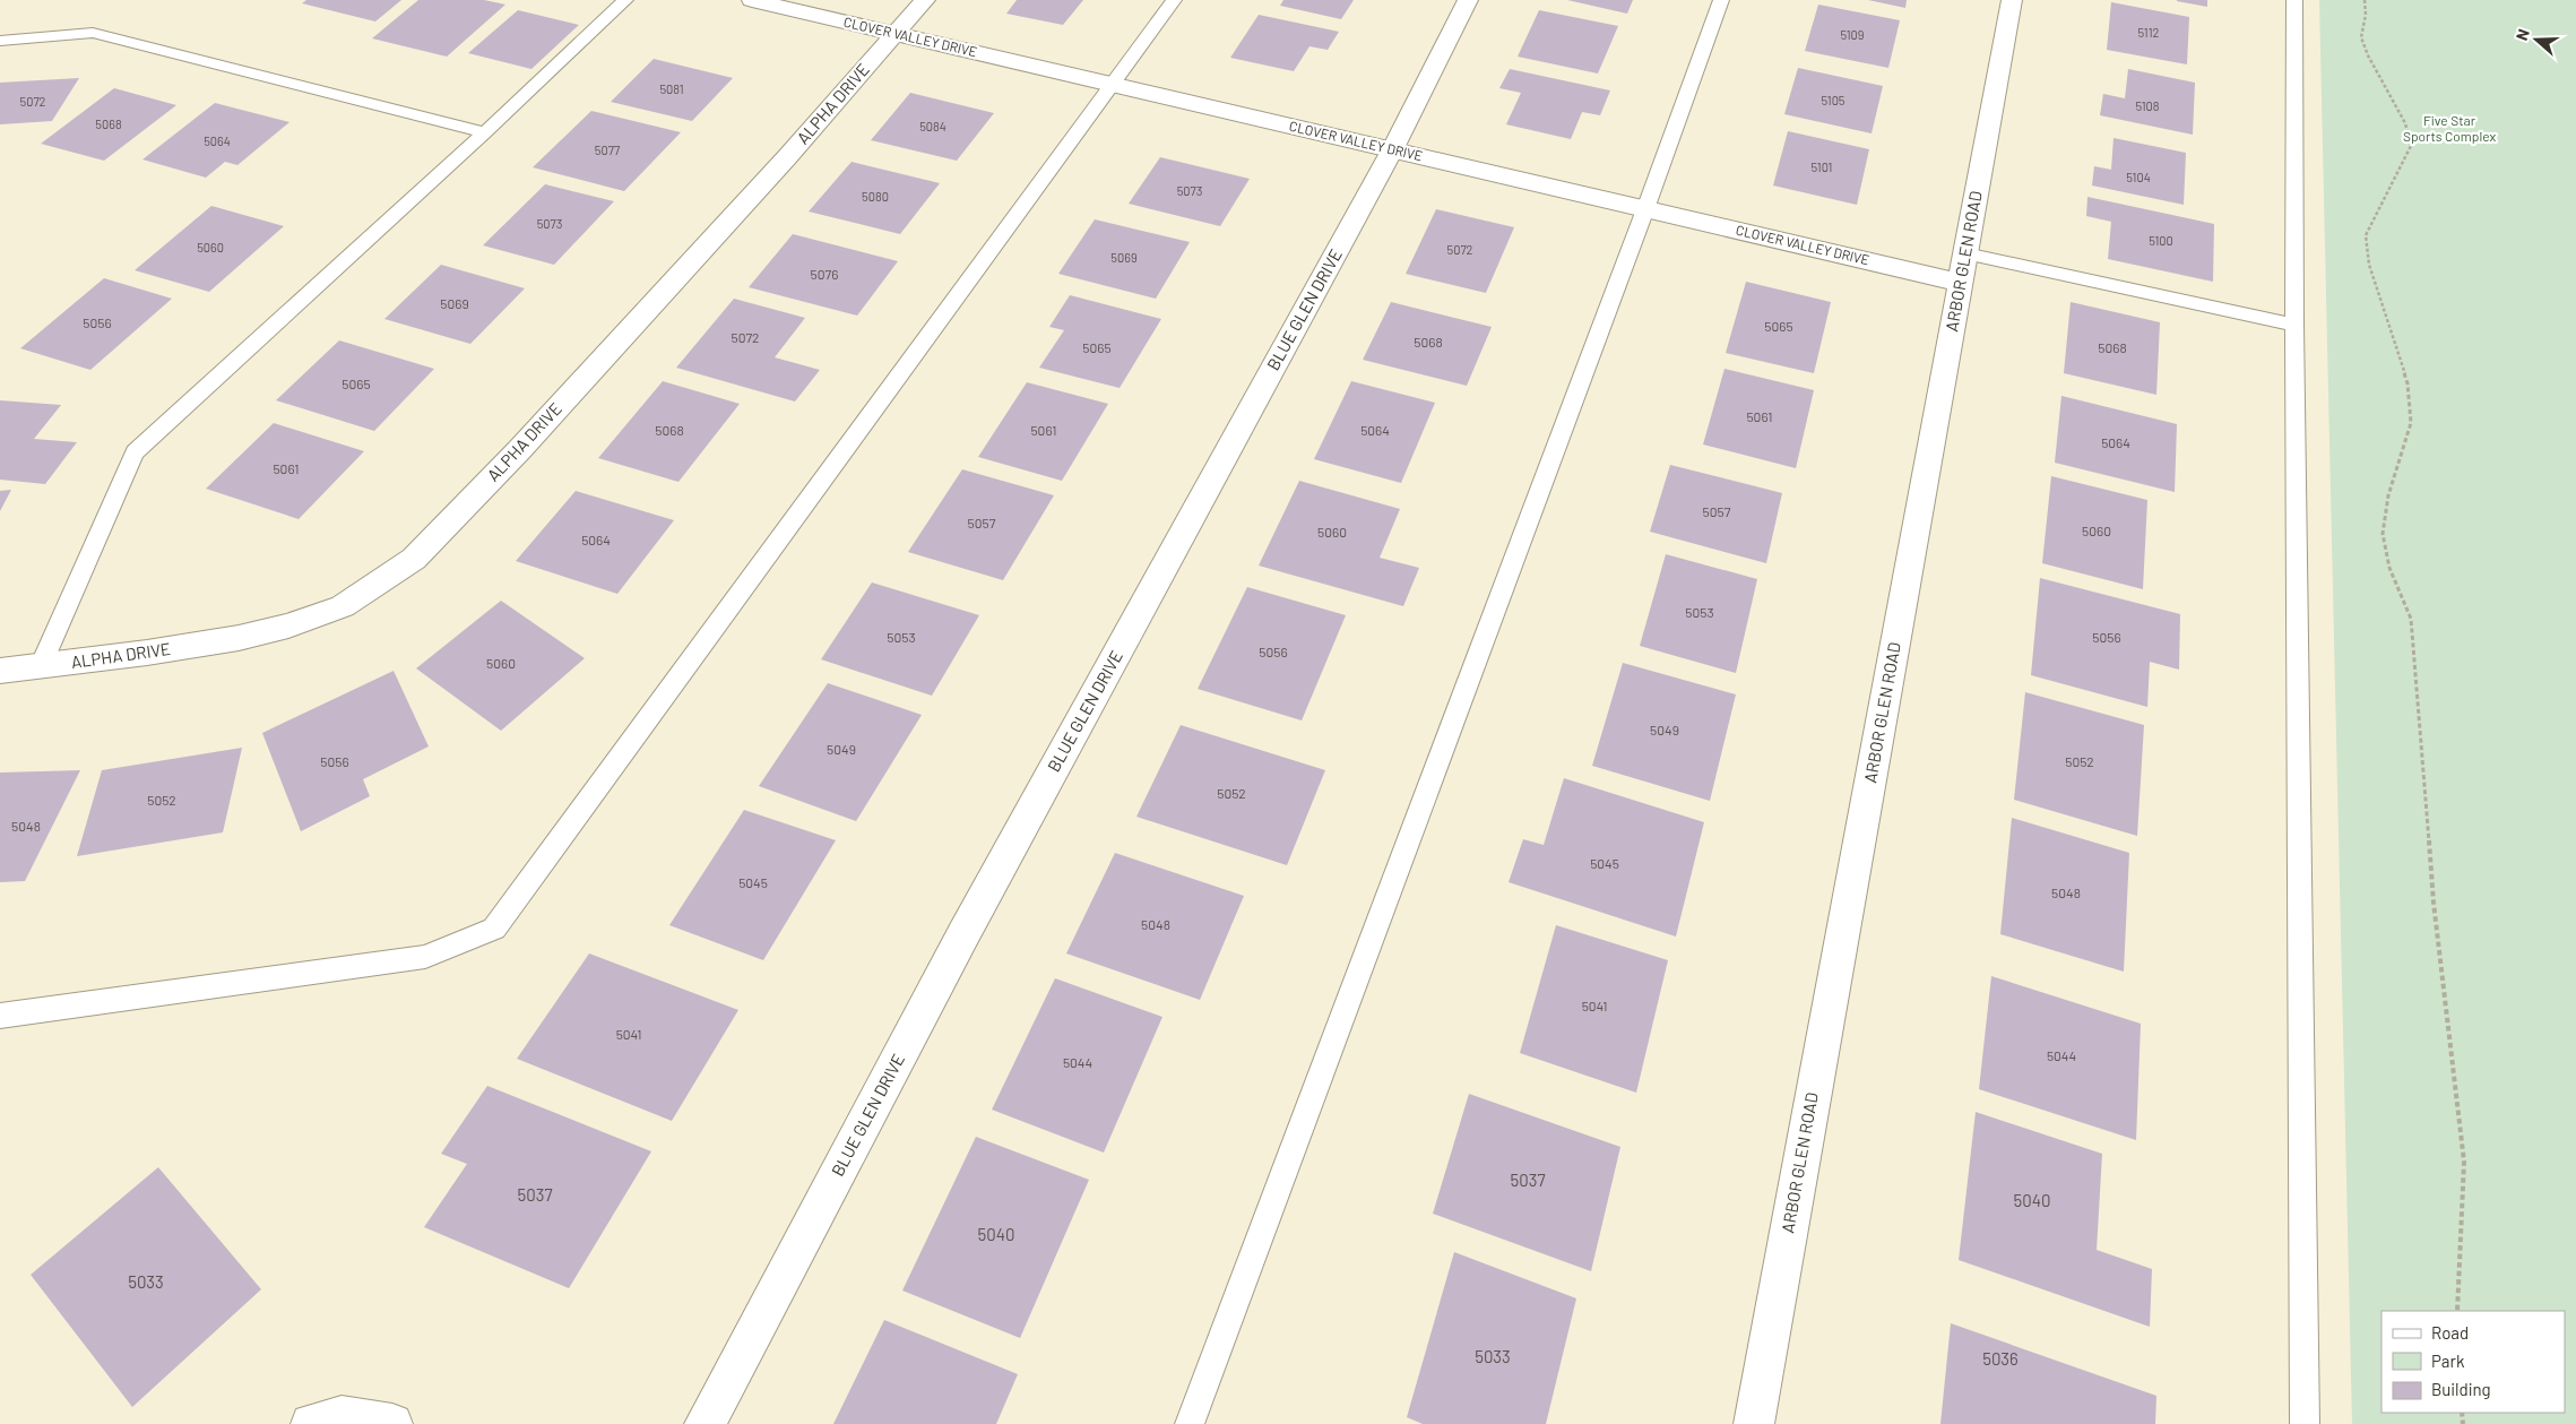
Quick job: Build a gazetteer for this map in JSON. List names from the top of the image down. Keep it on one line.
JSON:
{"streets":{"street":["CLOVER VALLEY DRIVE","ALPHA DRIVE","ARBOR GLEN ROAD","BLUE GLEN DRIVE"]},"crossings":[["CLOVER VALLEY DRIVE","ALPHA DRIVE"],["CLOVER VALLEY DRIVE","ARBOR GLEN ROAD"],["CLOVER VALLEY DRIVE","BLUE GLEN DRIVE"]],"parks":["Five Star Sports Complex"],"house_numbers":["5112","5109","5081","5105","5072","5108","5068","5084","5064","5077","5101","5104","5073","5080","5073","5100","5060","5072","5069","5076","5069","5056","5065","5072","5068","5065","5068","5065","5061","5068","5061","5064","5064","5061","5057","5057","5060","5060","5064","5053","5053","5056","5056","5060","5049","5049","5056","5052","5052","5052","5048","5045","5045","5048","5048","5041","5041","5044","5044","5037","5037","5040","5040","5033","5033","5036"],"legend":["Road","Park","Building"],"north":"left"}
